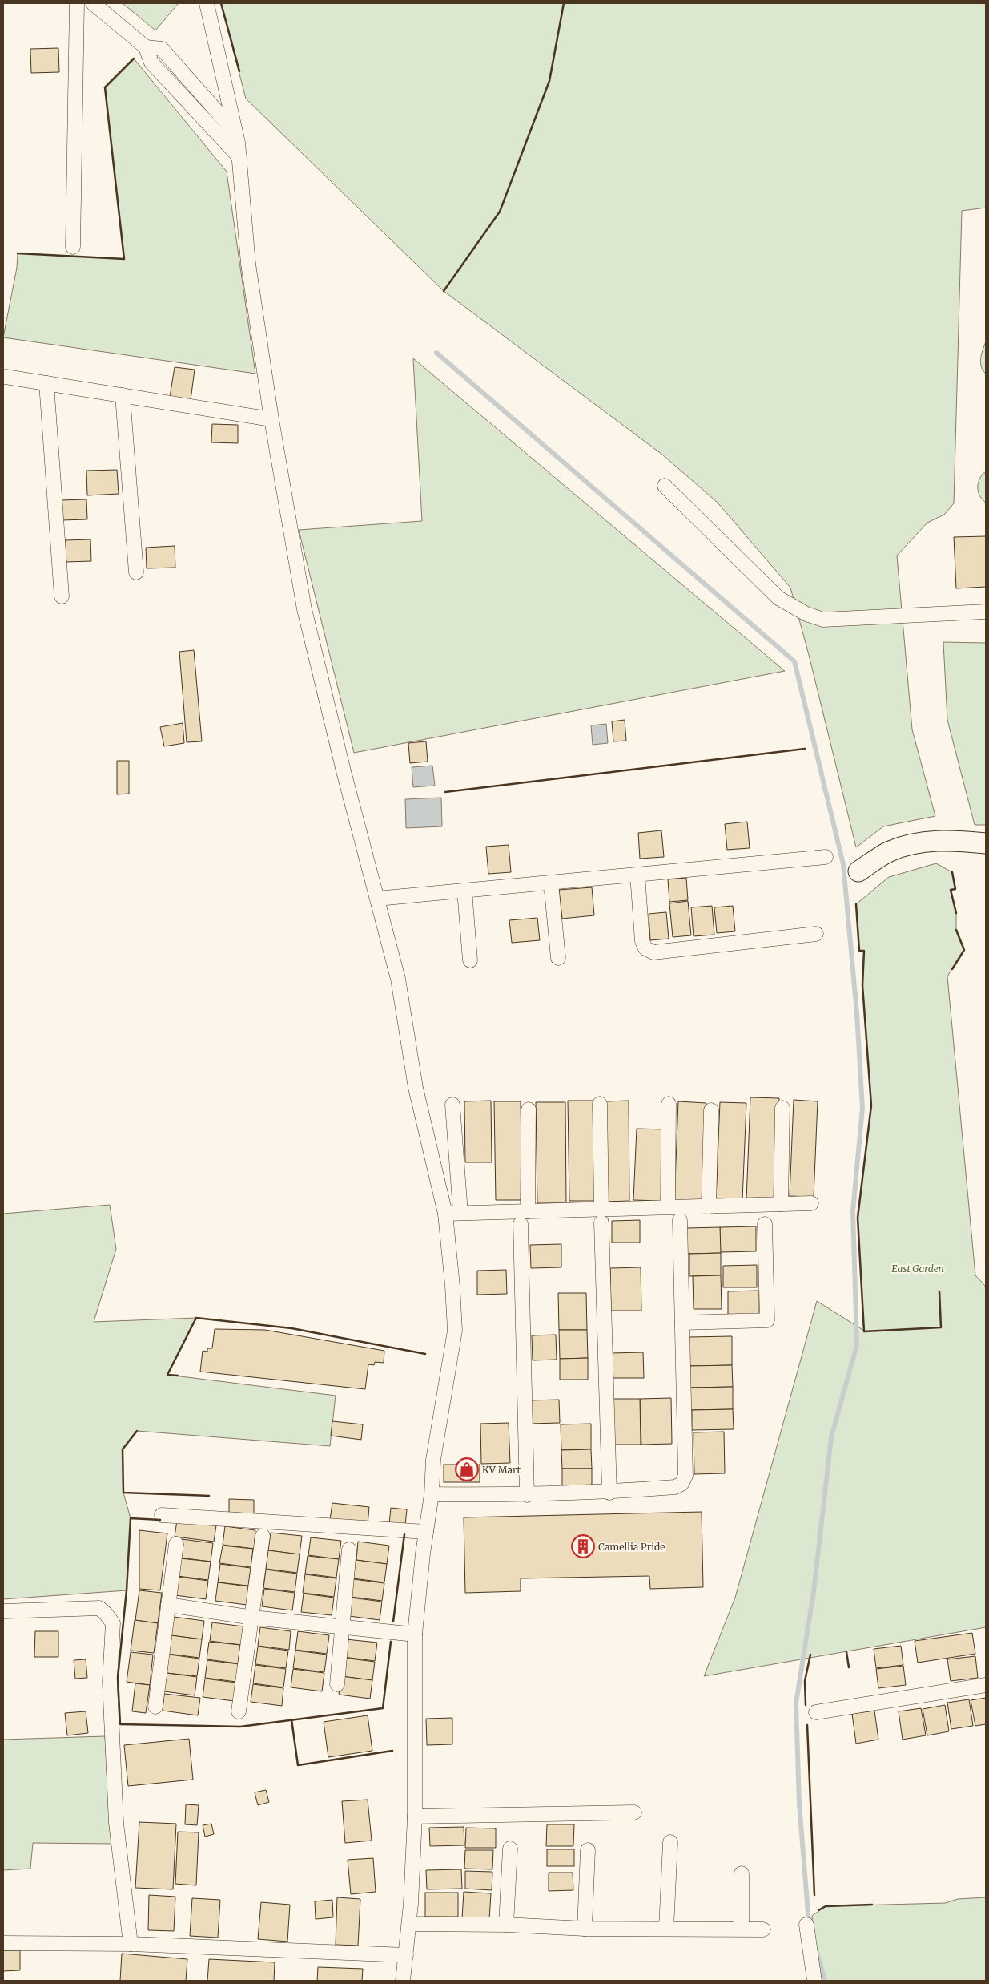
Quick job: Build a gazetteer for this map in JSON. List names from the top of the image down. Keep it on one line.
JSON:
{"parks":["East Garden"],"places":{"shop":["KV Mart"],"building":["Camellia Pride"]}}
